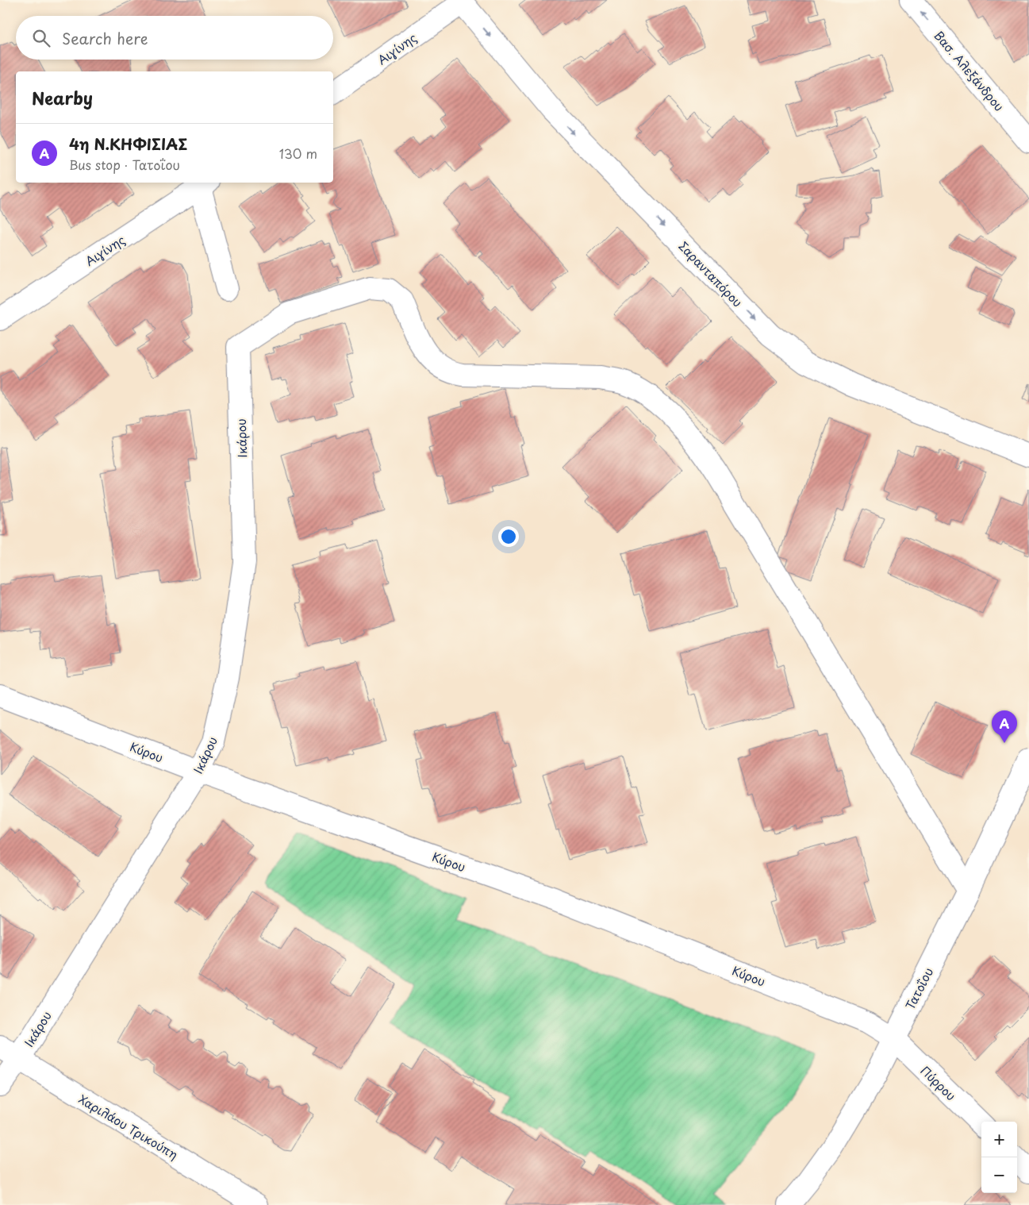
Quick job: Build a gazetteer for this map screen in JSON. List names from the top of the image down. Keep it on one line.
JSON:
{"streets":{"street":["Αιγίνης","Βασ. Αλεξάνδρου","Σαρανταπόρου","Ικάρου","Κύρου","Τατοΐου","Πύρρου","Χαριλάου Τρικούπη"]},"crossings":[["Αιγίνης","Σαρανταπόρου"],["Ικάρου","Κύρου"],["Ικάρου","Τατοΐου"],["Ικάρου","Χαριλάου Τρικούπη"],["Κύρου","Τατοΐου"],["Κύρου","Πύρρου"],["Τατοΐου","Πύρρου"]],"one_way":["Βασ. Αλεξάνδρου","Σαρανταπόρου"],"page":{"search":"Search here","heading":"Nearby","list":[{"mark":"A","name":"4η Ν.ΚΗΦΙΣΙΑΣ","note":"Bus stop · Τατοΐου","value":"130 m"}],"pins":"A","map_buttons":["+","−"]}}
